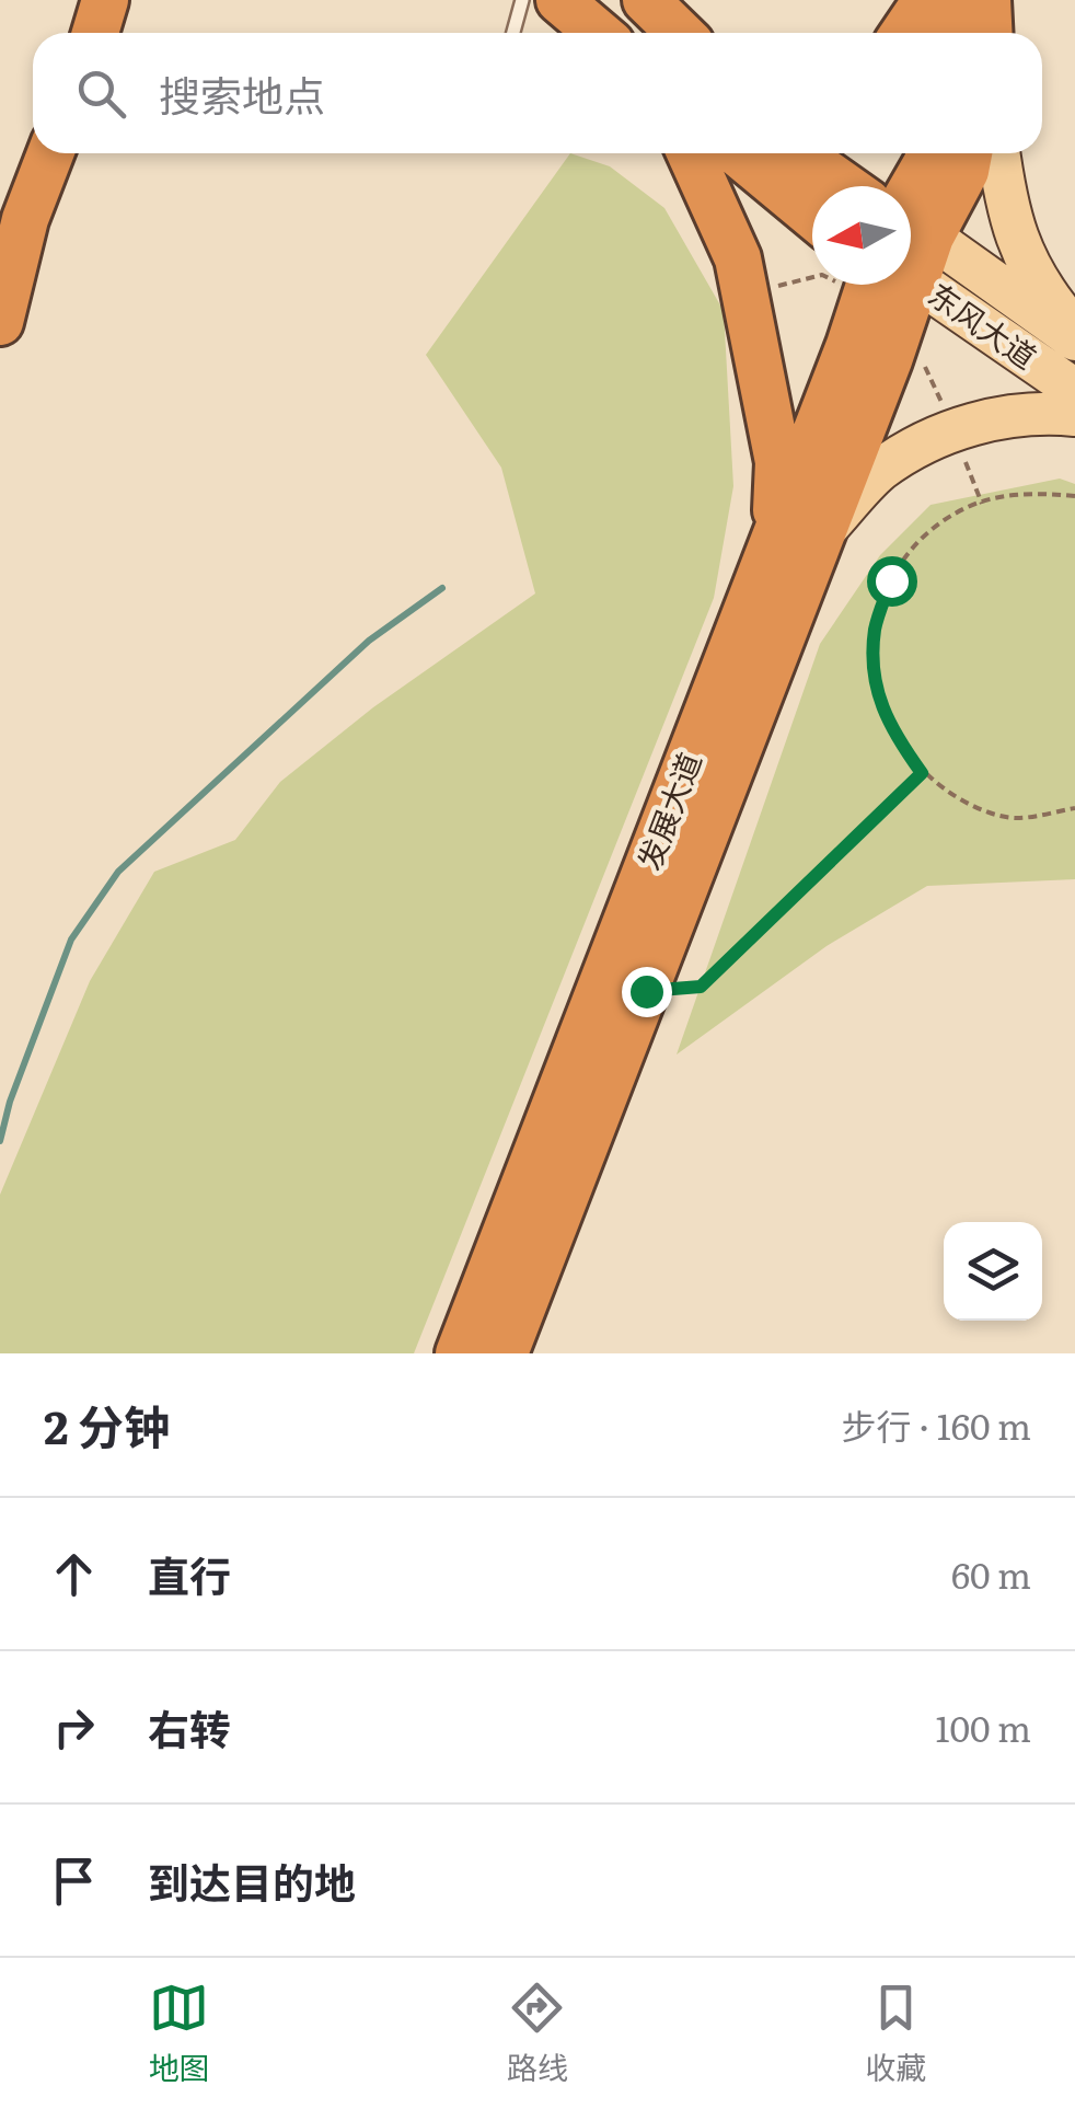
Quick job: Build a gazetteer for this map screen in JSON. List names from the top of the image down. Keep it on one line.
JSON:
{"streets":{"highway":["发展大道"],"main road":["东风大道"]},"north":"left","page":{"search":"搜索地点","heading":["2 分钟","步行 · 160 m"],"list":[["直行","60 m"],["右转","100 m"],"到达目的地"],"nav":["地图","路线","收藏"]}}
